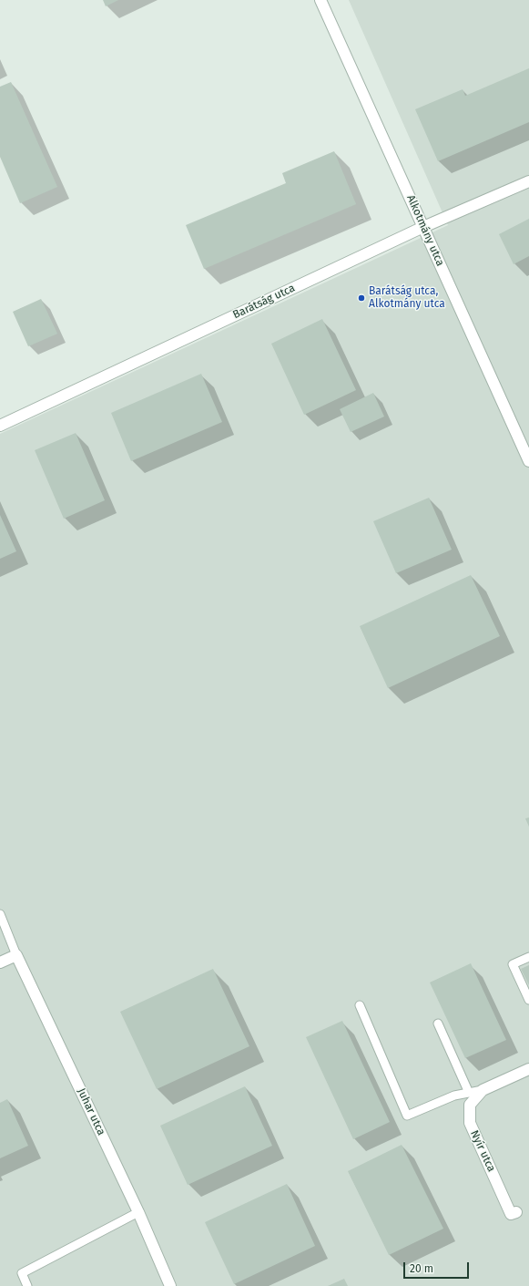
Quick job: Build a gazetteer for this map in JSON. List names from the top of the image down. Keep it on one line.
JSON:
{"streets":{"street":["Alkotmány utca","Barátság utca","Juhar utca","Nyír utca"]},"crossings":[["Alkotmány utca","Barátság utca"]],"places":["Barátság utca, Alkotmány utca"],"scale_bar":"20 m"}
